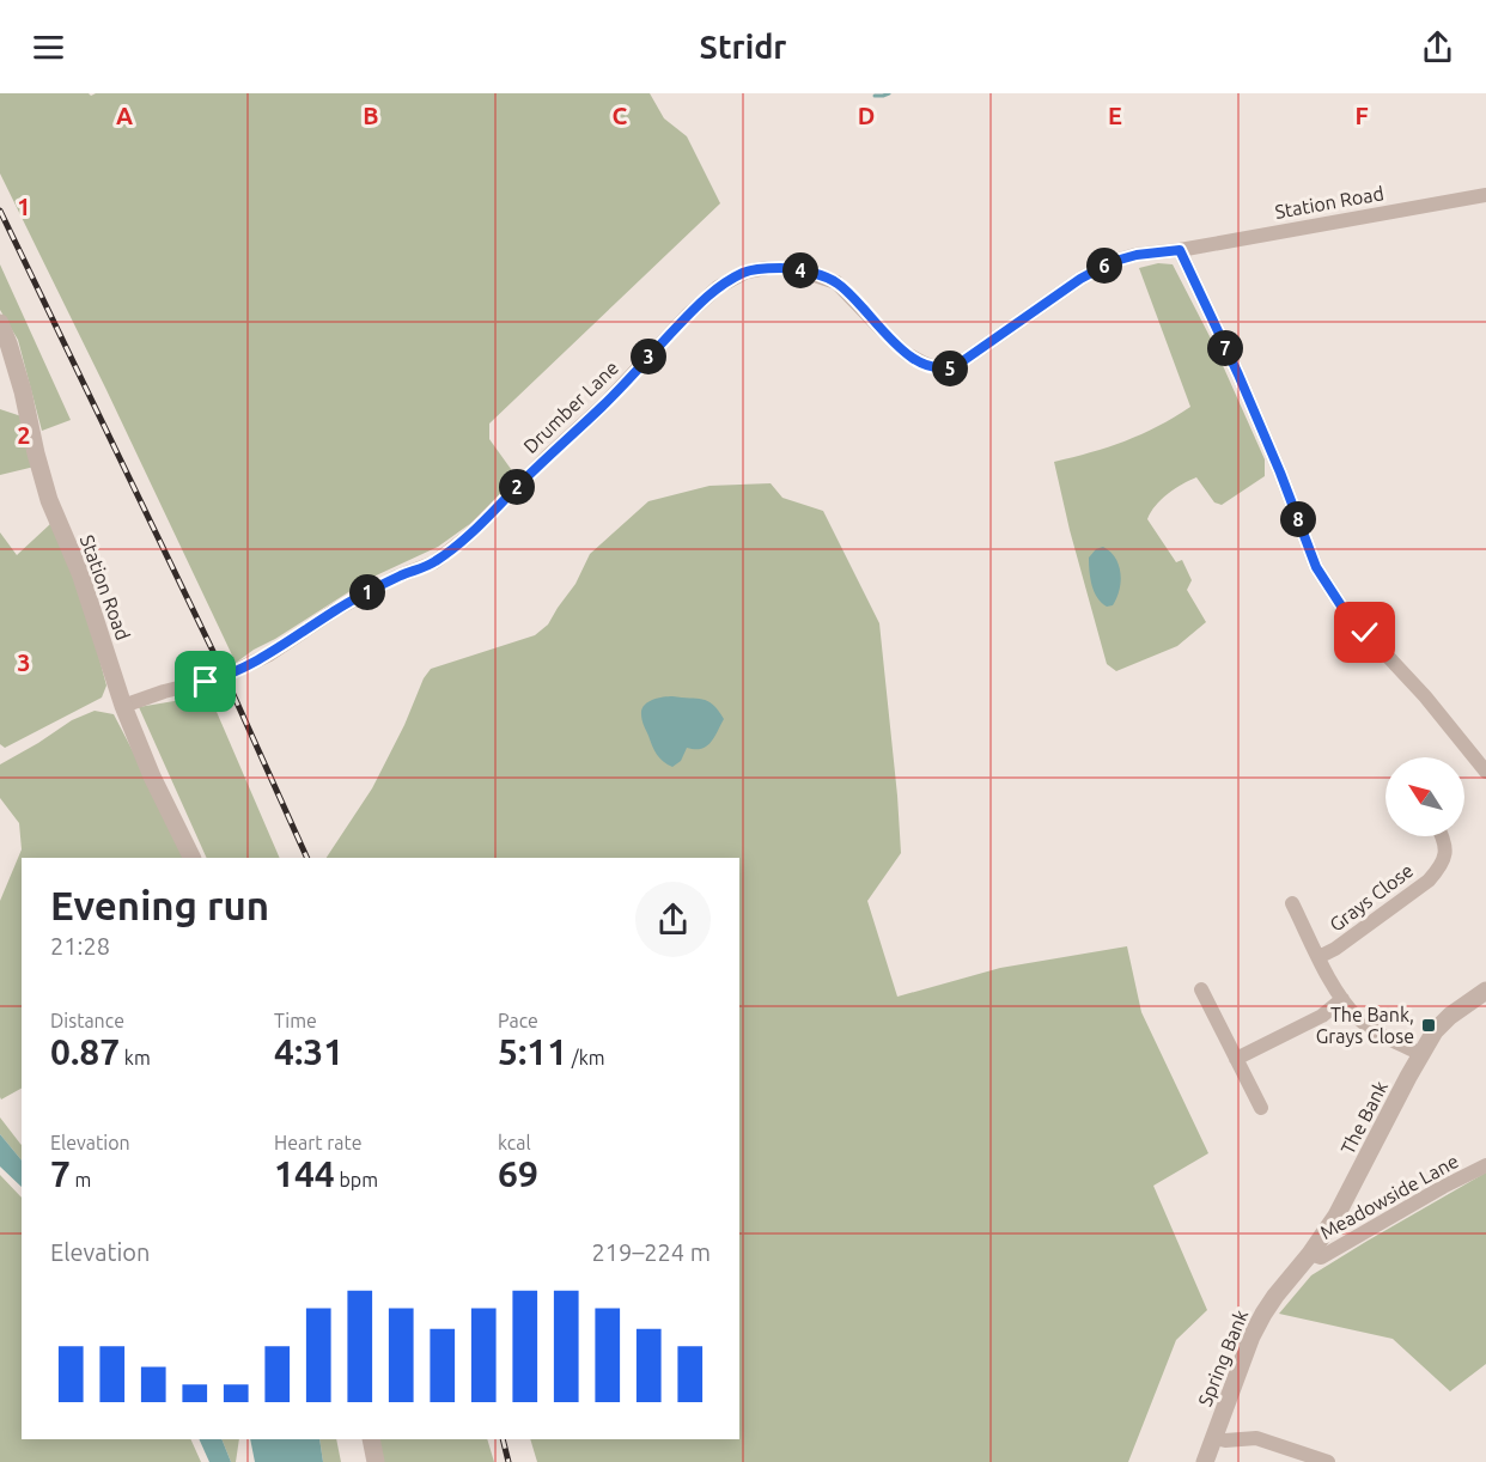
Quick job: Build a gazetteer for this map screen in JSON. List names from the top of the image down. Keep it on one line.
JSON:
{"streets":{"street":["Station Road","Drumber Lane","Grays Close","The Bank","Meadowside Lane","Spring Bank"]},"crossings":[["Station Road","Drumber Lane"],["Grays Close","The Bank"],["The Bank","Meadowside Lane"],["The Bank","Spring Bank"]],"places":{"transit":["The Bank, Grays Close"]},"north":"top left","page":{"header":"Stridr","pins":["6","4","7","3","5","2","8","1"],"heading":["Evening run","21:28"],"stats":[["Distance","0.87 km"],["Time","4:31"],["Pace","5:11 /km"],["Elevation","7 m"],["Heart rate","144 bpm"],["kcal","69"]],"chart":["Elevation","219–224 m"]},"grid":{"columns":["A","B","C","D","E","F"],"rows":["1","2","3"]}}
